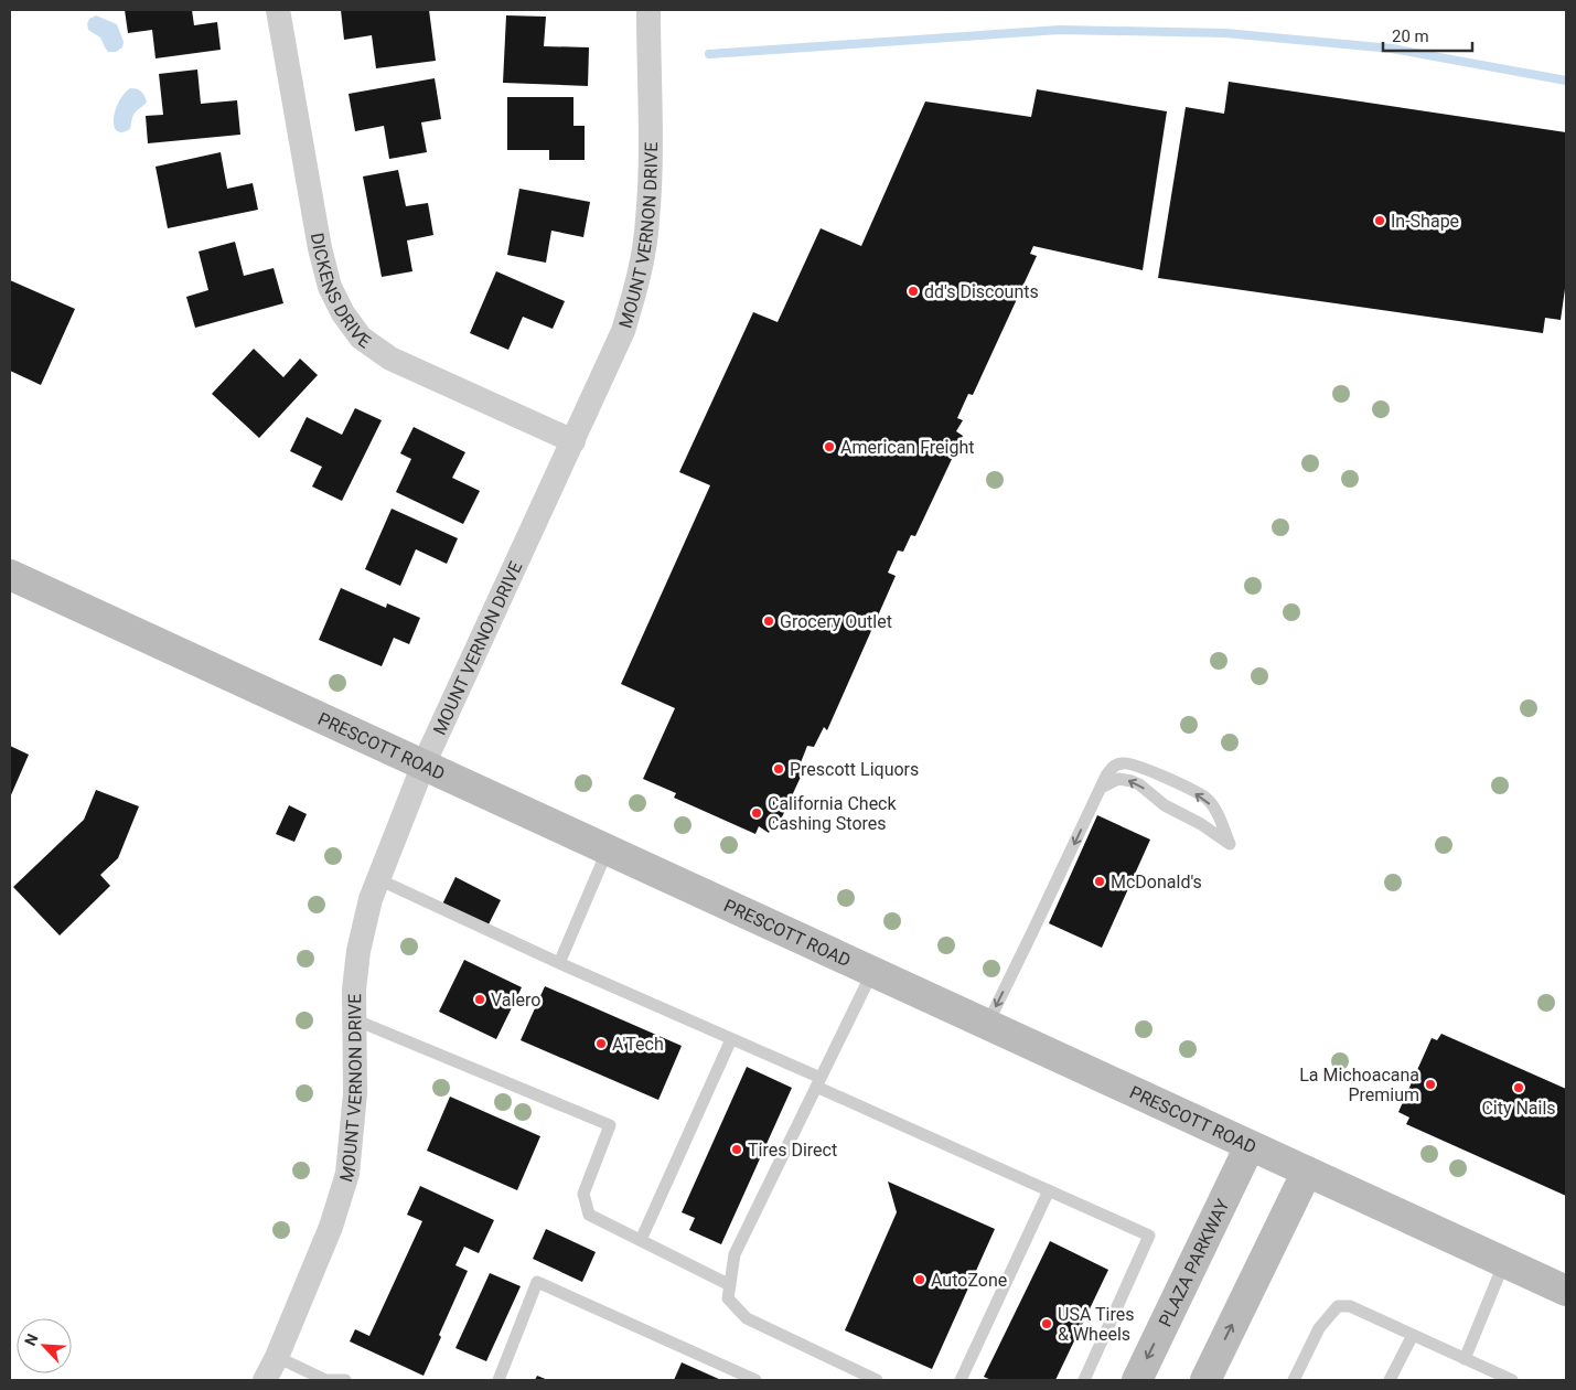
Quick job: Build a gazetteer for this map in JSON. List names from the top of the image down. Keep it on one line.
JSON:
{"streets":{"main road":["PRESCOTT ROAD","PLAZA PARKWAY"],"street":["MOUNT VERNON DRIVE","DICKENS DRIVE"]},"crossings":[["MOUNT VERNON DRIVE","DICKENS DRIVE"],["MOUNT VERNON DRIVE","PRESCOTT ROAD"],["PRESCOTT ROAD","PLAZA PARKWAY"]],"places":["In-Shape","dd's Discounts","American Freight","Grocery Outlet","Prescott Liquors","California Check Cashing Stores","McDonald's","Valero","A'Tech","La Michoacana Premium","City Nails","Tires Direct","AutoZone","USA Tires & Wheels"],"scale_bar":"20 m","north":"top left"}
